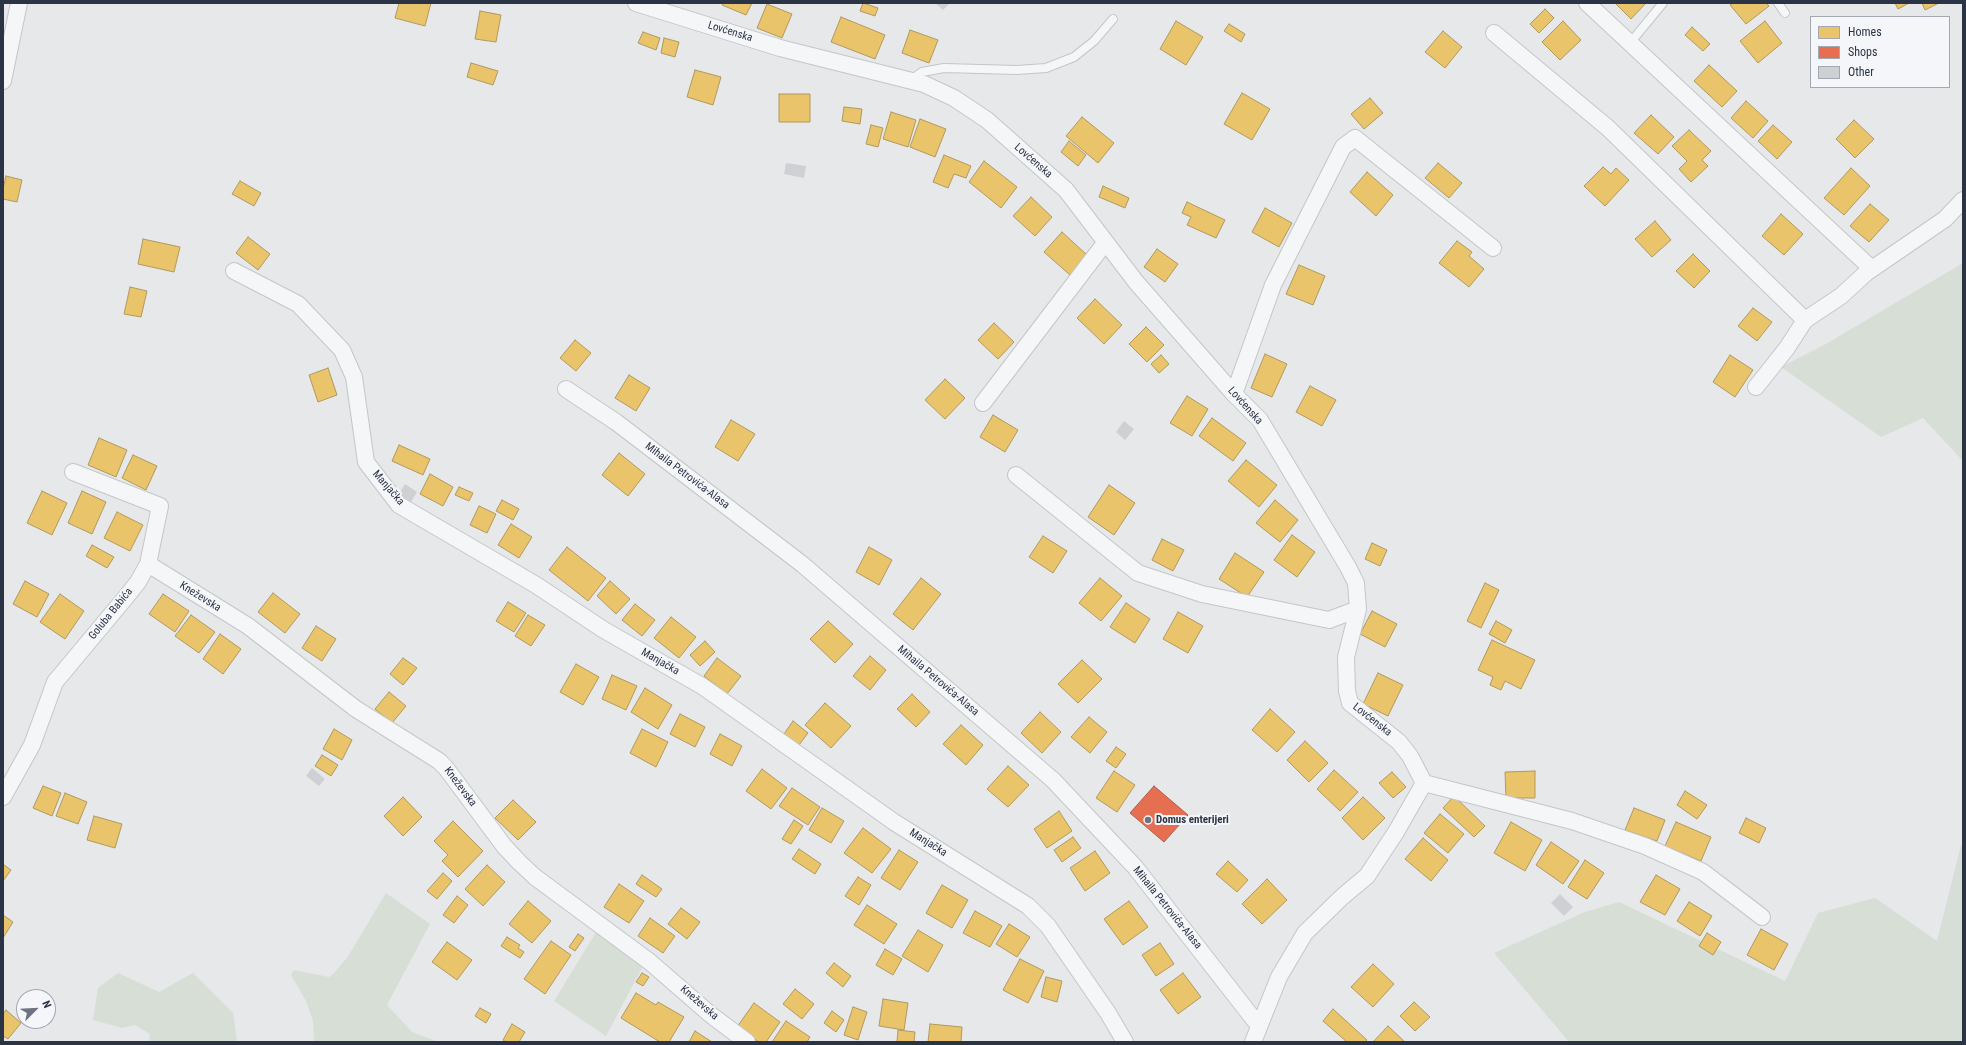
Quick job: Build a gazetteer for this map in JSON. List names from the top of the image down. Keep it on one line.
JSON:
{"streets":{"street":["Lovćenska","Mihaila Petrovića-Alasa","Manjačka","Kneževska","Goluba Babića"]},"crossings":[["Kneževska","Goluba Babića"]],"places":["Domus enterijeri"],"legend":["Homes","Shops","Other"],"north":"top right"}
